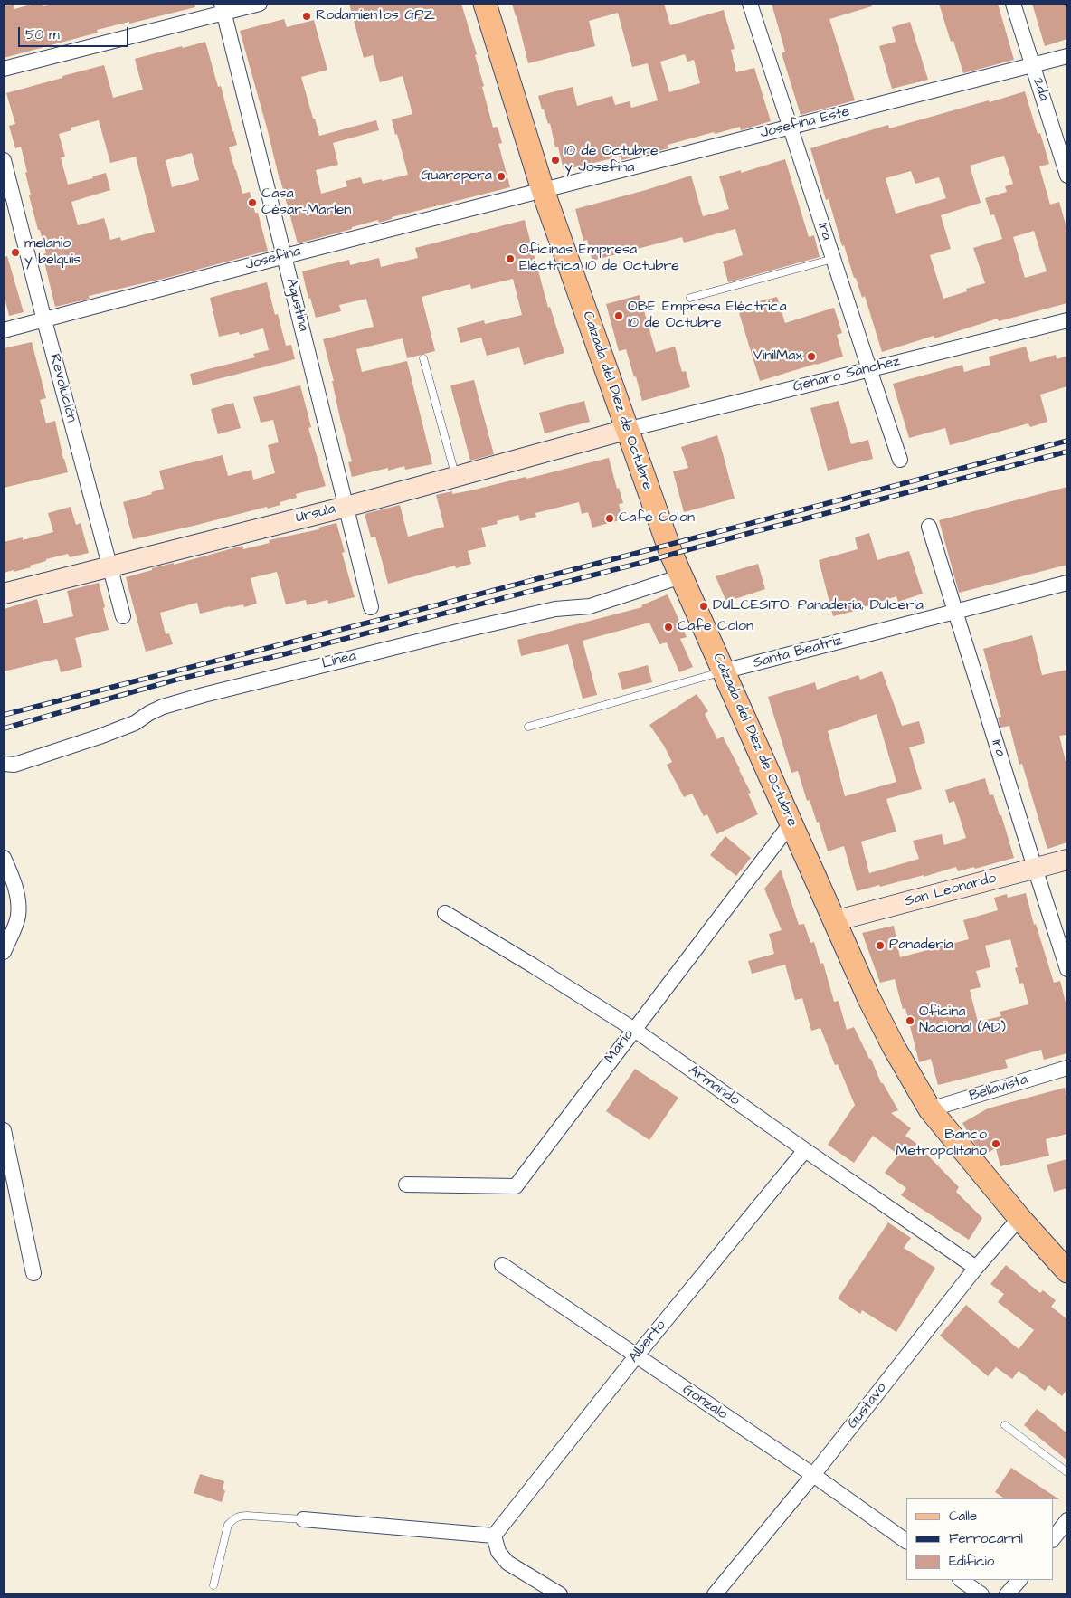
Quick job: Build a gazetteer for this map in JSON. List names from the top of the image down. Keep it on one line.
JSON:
{"streets":{"main road":["Calzada del Diez de Octubre"],"street":["2da","Josefina Este","1ra","Josefina","Agustina","Genaro Sánchez","Revolución","Úrsula","Santa Beatriz","Línea","San Leonardo","Mario","Armando","Bellavista","Alberto","Gonzalo","Gustavo"]},"crossings":[["2da","Josefina Este"],["Josefina Este","1ra"],["Josefina Este","Josefina"],["Josefina Este","Calzada del Diez de Octubre"],["1ra","Genaro Sánchez"],["1ra","Santa Beatriz"],["1ra","San Leonardo"],["Josefina","Agustina"],["Josefina","Revolución"],["Josefina","Calzada del Diez de Octubre"],["Agustina","Úrsula"],["Genaro Sánchez","Calzada del Diez de Octubre"],["Genaro Sánchez","Úrsula"],["Revolución","Úrsula"],["Calzada del Diez de Octubre","Úrsula"],["Calzada del Diez de Octubre","Santa Beatriz"],["Calzada del Diez de Octubre","Línea"],["Calzada del Diez de Octubre","San Leonardo"],["Calzada del Diez de Octubre","Mario"],["Calzada del Diez de Octubre","Bellavista"],["Calzada del Diez de Octubre","Gustavo"],["Mario","Armando"],["Armando","Alberto"],["Armando","Gustavo"],["Alberto","Gonzalo"],["Gonzalo","Gustavo"]],"places":["Rodamientos GPZ","10 de Octubre y Josefina","Guarapera","Casa César-Marlen","melanio y belquis","Oficinas Empresa Eléctrica 10 de Octubre","OBE Empresa Eléctrica 10 de Octubre","VinilMax","Café Colon","DULCESITO: Panadería, Dulcería","Cafe Colon","Panadería","Oficina Nacional (AD)","Banco Metropolitano"],"legend":["Calle","Ferrocarril","Edificio"],"scale_bar":"50 m"}
